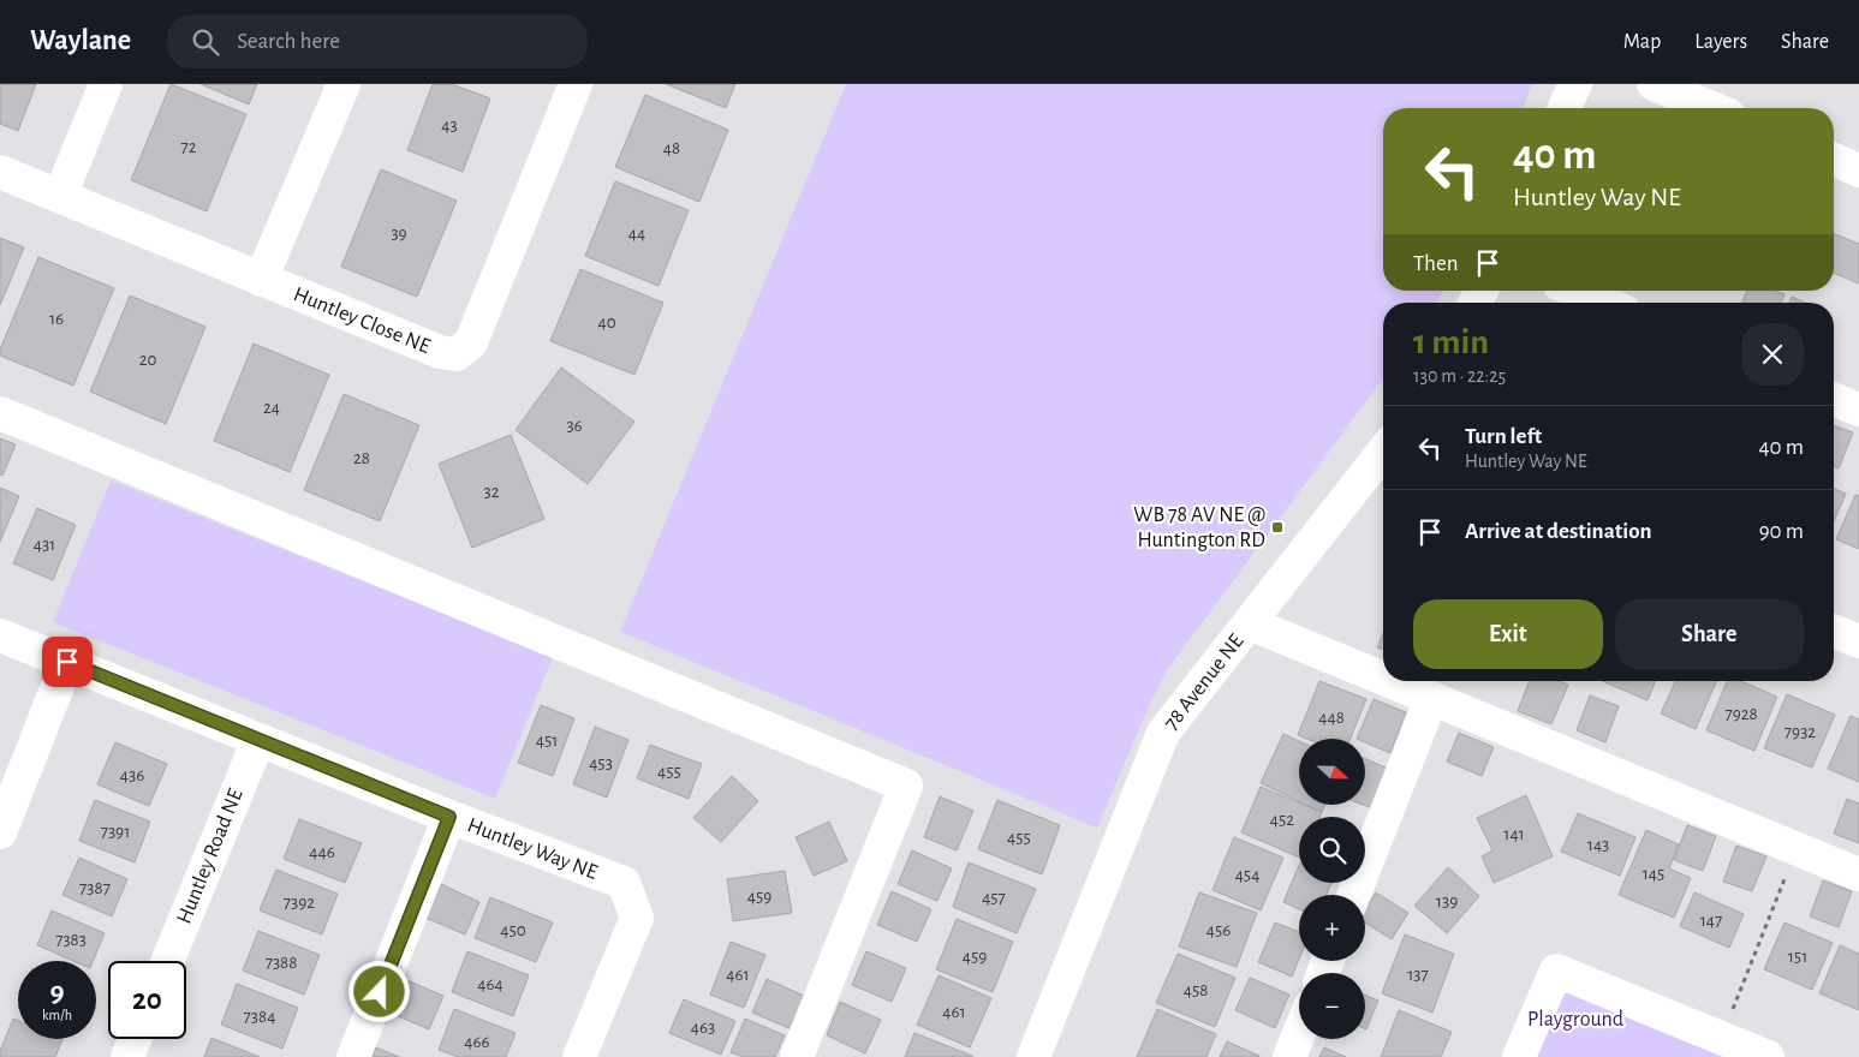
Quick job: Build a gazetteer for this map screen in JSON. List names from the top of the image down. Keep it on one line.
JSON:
{"streets":{"street":["Huntley Close NE","78 Avenue NE","Huntley Way NE","Huntley Road NE"]},"crossings":[["Huntley Way NE","Huntley Road NE"]],"parks":["Playground"],"places":{"transit":["WB 78 AV NE @ Huntington RD"]},"house_numbers":["43","72","48","39","44","16","40","20","24","36","28","32","431","7928","448","7932","451","453","455","436","452","7391","141","455","143","446","145","454","7387","459","457","139","7392","147","450","456","7383","459","151","7388","461","137","464","458","461","7384","463","466"],"north":"right","page":{"header":"Waylane","search":"Search here","nav":["Map","Layers","Share"],"turn":["40 m","Huntley Way NE"],"then":"Then","heading":["1 min","130 m · 22:25"],"list":[{"name":"Turn left","note":"Huntley Way NE","value":"40 m"},{"name":"Arrive at destination","value":"90 m"}],"buttons":["Exit","Share"],"map_buttons":["+","−"],"speed":"9 km/h","limit":"20"}}
